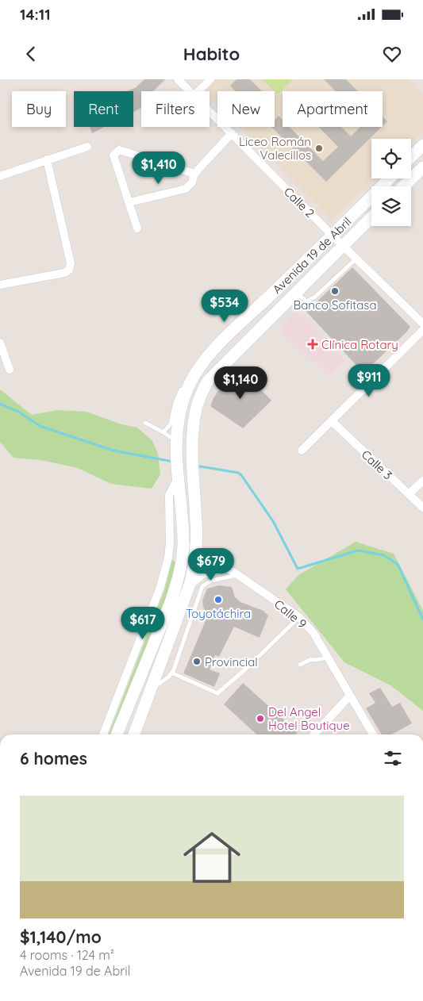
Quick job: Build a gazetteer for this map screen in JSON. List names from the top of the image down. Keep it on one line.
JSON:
{"streets":{"main road":["Avenida 19 de Abril"],"street":["Calle 2","Calle 3","Calle 9"]},"crossings":[["Calle 2","Avenida 19 de Abril"],["Avenida 19 de Abril","Calle 9"]],"places":{"other":["Liceo Román Valecillos","Banco Sofitasa","Toyotáchira","Provincial","Del Angel Hotel Boutique"],"health":["Clínica Rotary"]},"page":{"status":"14:11","header":"Habito","chip":["Buy","Rent","Filters","New","Apartment"],"price":["$1,410","$534","$911","$1,140","$679","$617"],"heading":"6 homes","list":[{"name":"$1,140/mo","note":"4 rooms · 124 m² · Avenida 19 de Abril"}]}}
